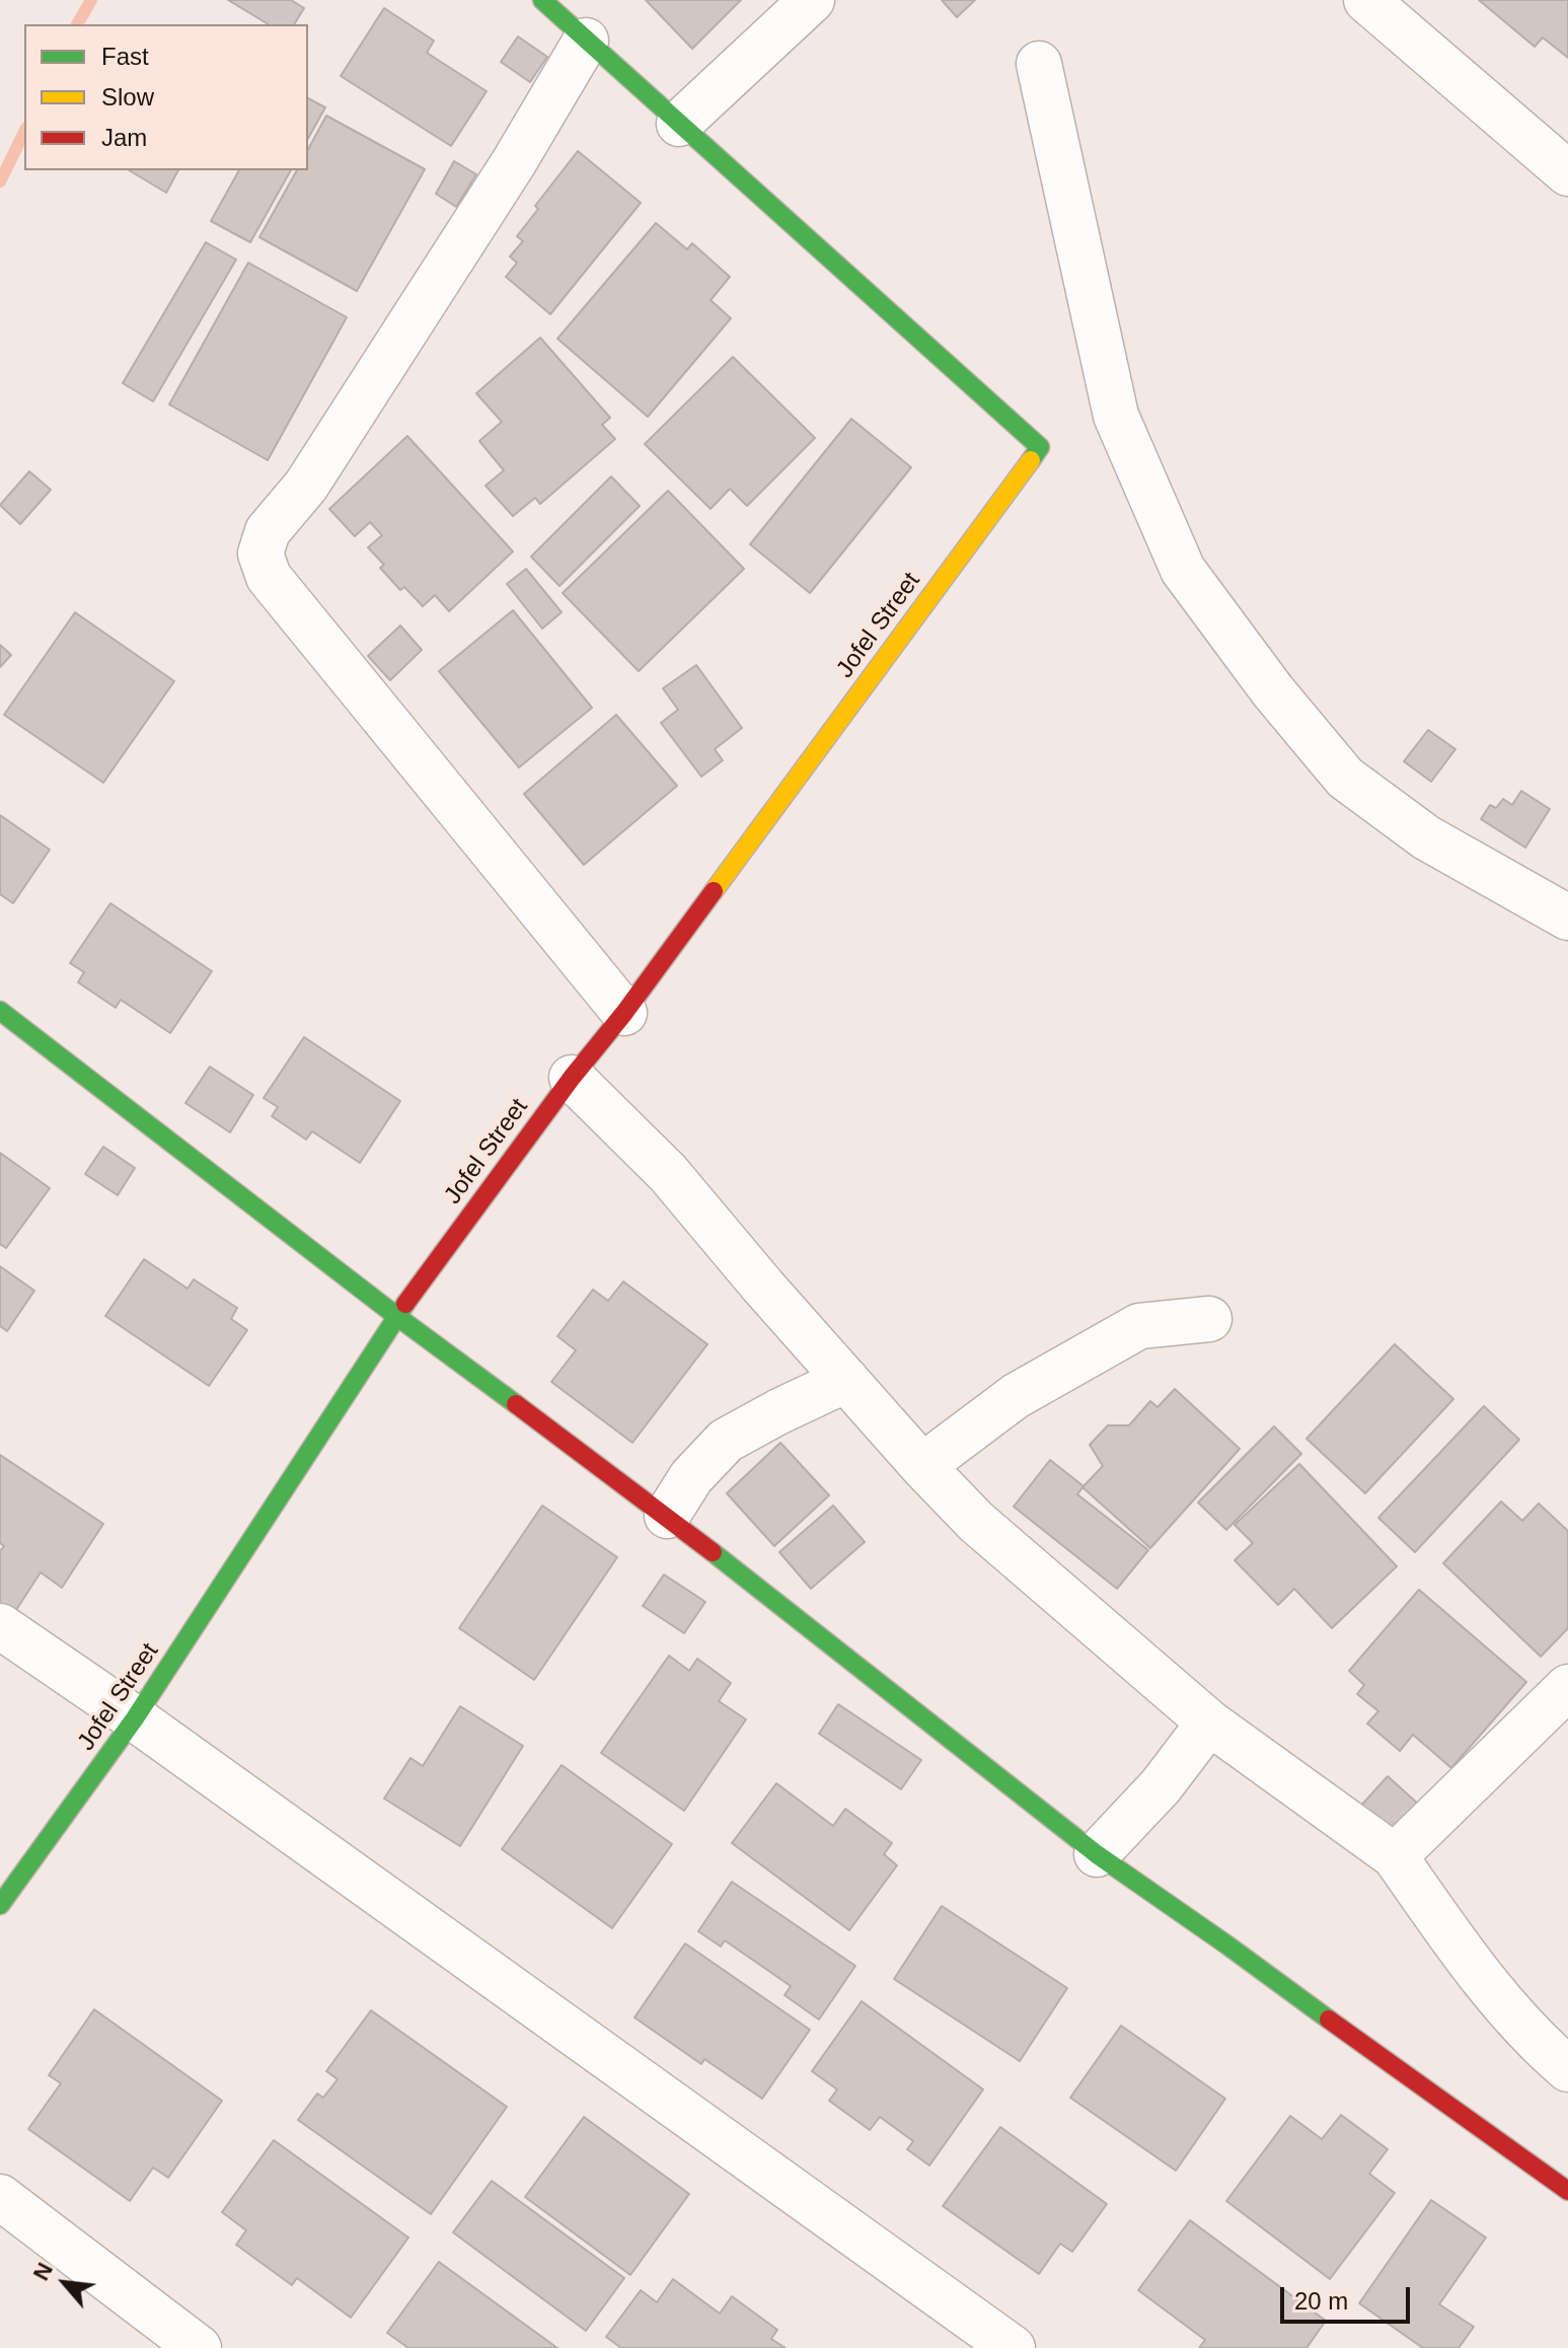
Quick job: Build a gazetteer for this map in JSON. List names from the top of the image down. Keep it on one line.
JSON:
{"streets":{"street":["Jofel Street"]},"legend":["Fast","Slow","Jam"],"scale_bar":"20 m","north":"top left"}
